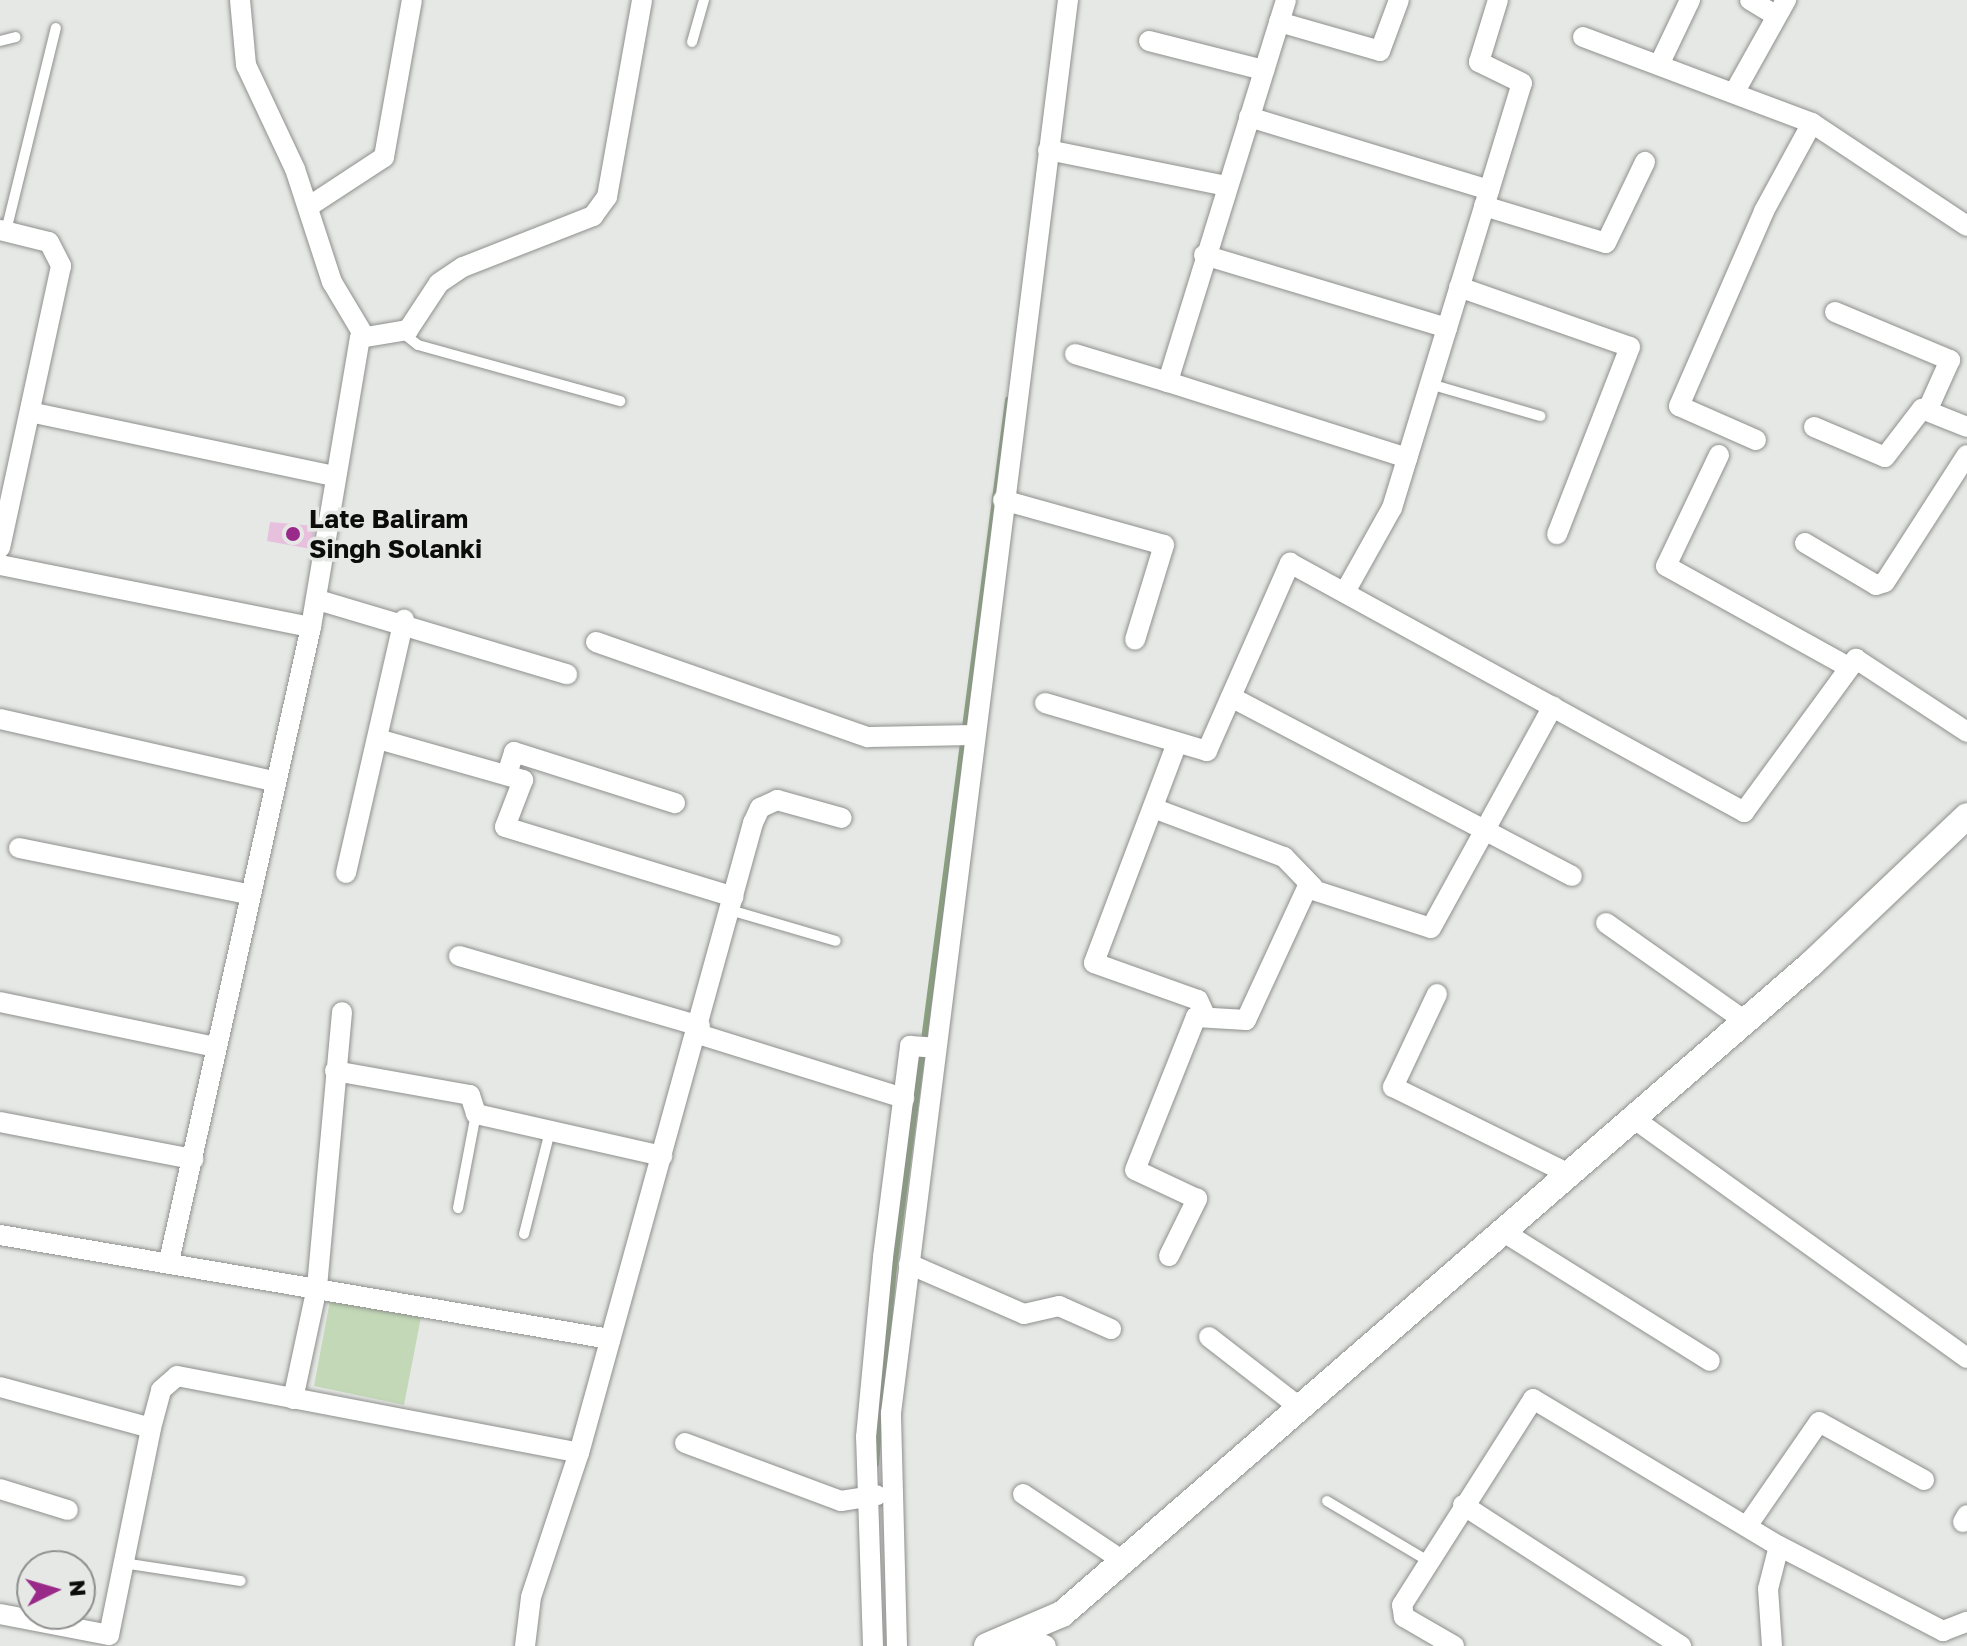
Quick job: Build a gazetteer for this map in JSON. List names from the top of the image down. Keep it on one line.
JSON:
{"places":["Late Baliram Singh Solanki"],"north":"right"}
